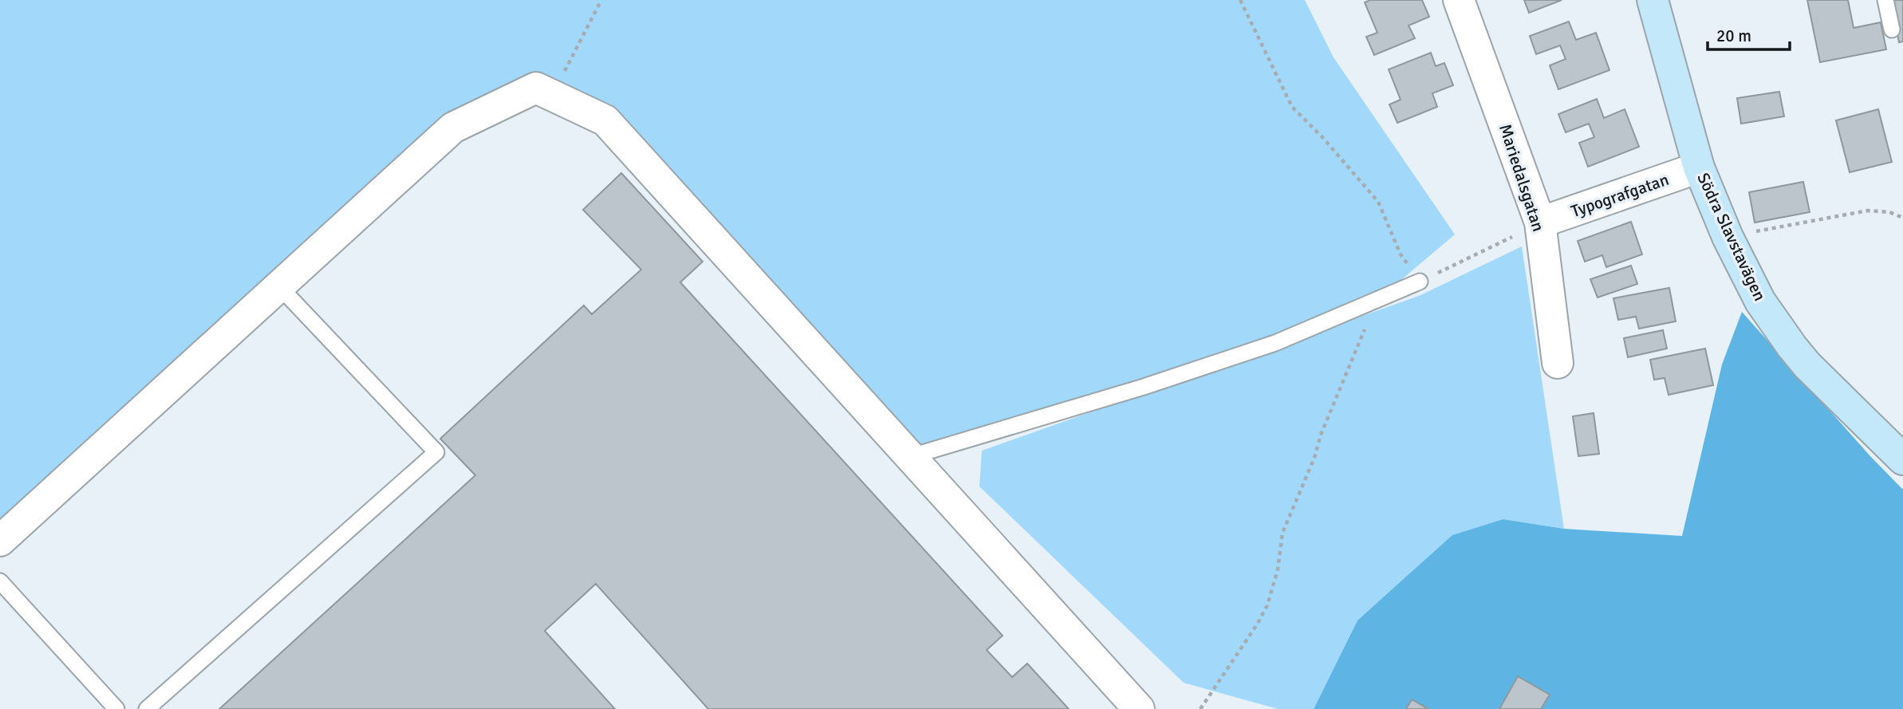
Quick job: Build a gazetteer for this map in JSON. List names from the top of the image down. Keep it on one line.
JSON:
{"streets":{"street":["Mariedalsgatan","Typografgatan","Södra Slavstavägen"]},"crossings":[["Mariedalsgatan","Typografgatan"],["Typografgatan","Södra Slavstavägen"]],"scale_bar":"20 m"}
